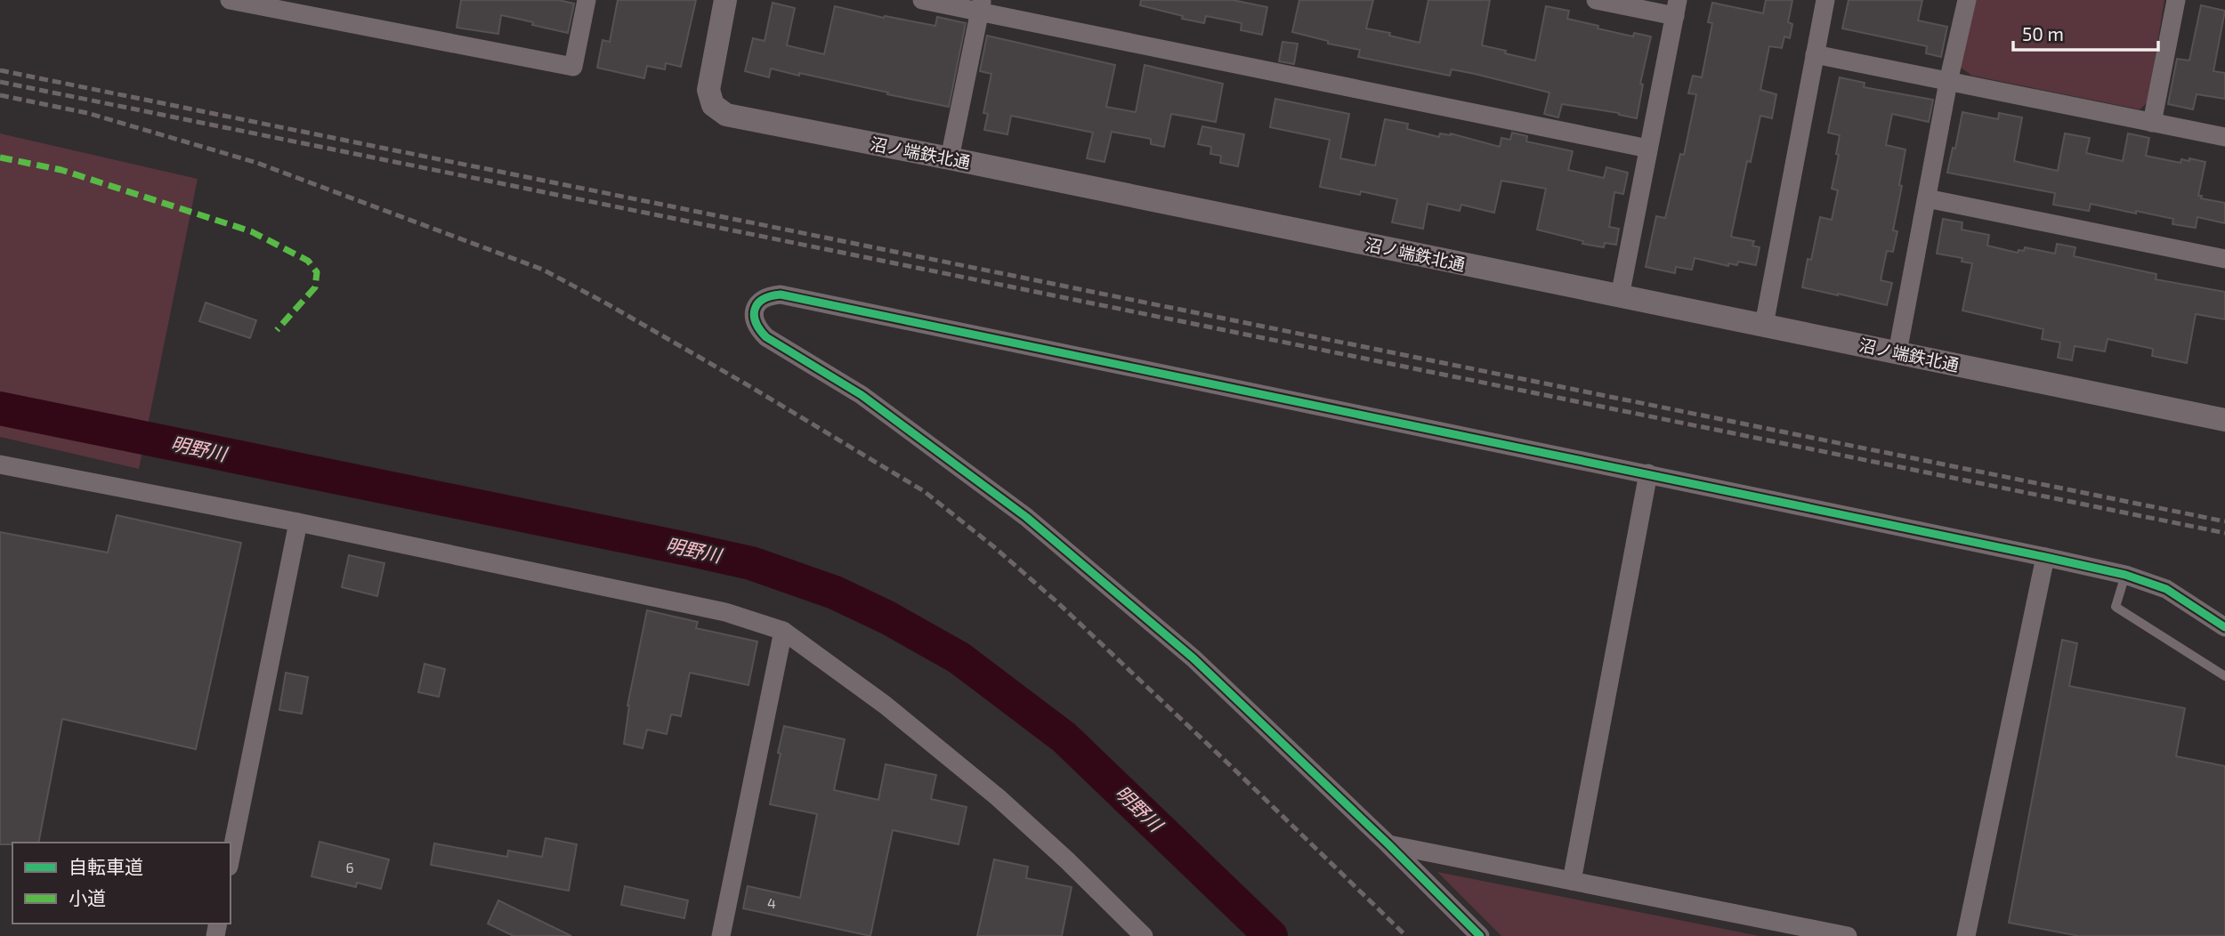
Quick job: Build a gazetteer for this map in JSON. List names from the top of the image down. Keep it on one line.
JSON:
{"streets":{"street":["沼ノ端鉄北通"]},"water":["明野川"],"house_numbers":["6","4"],"legend":["自転車道","小道"],"scale_bar":"50 m"}
